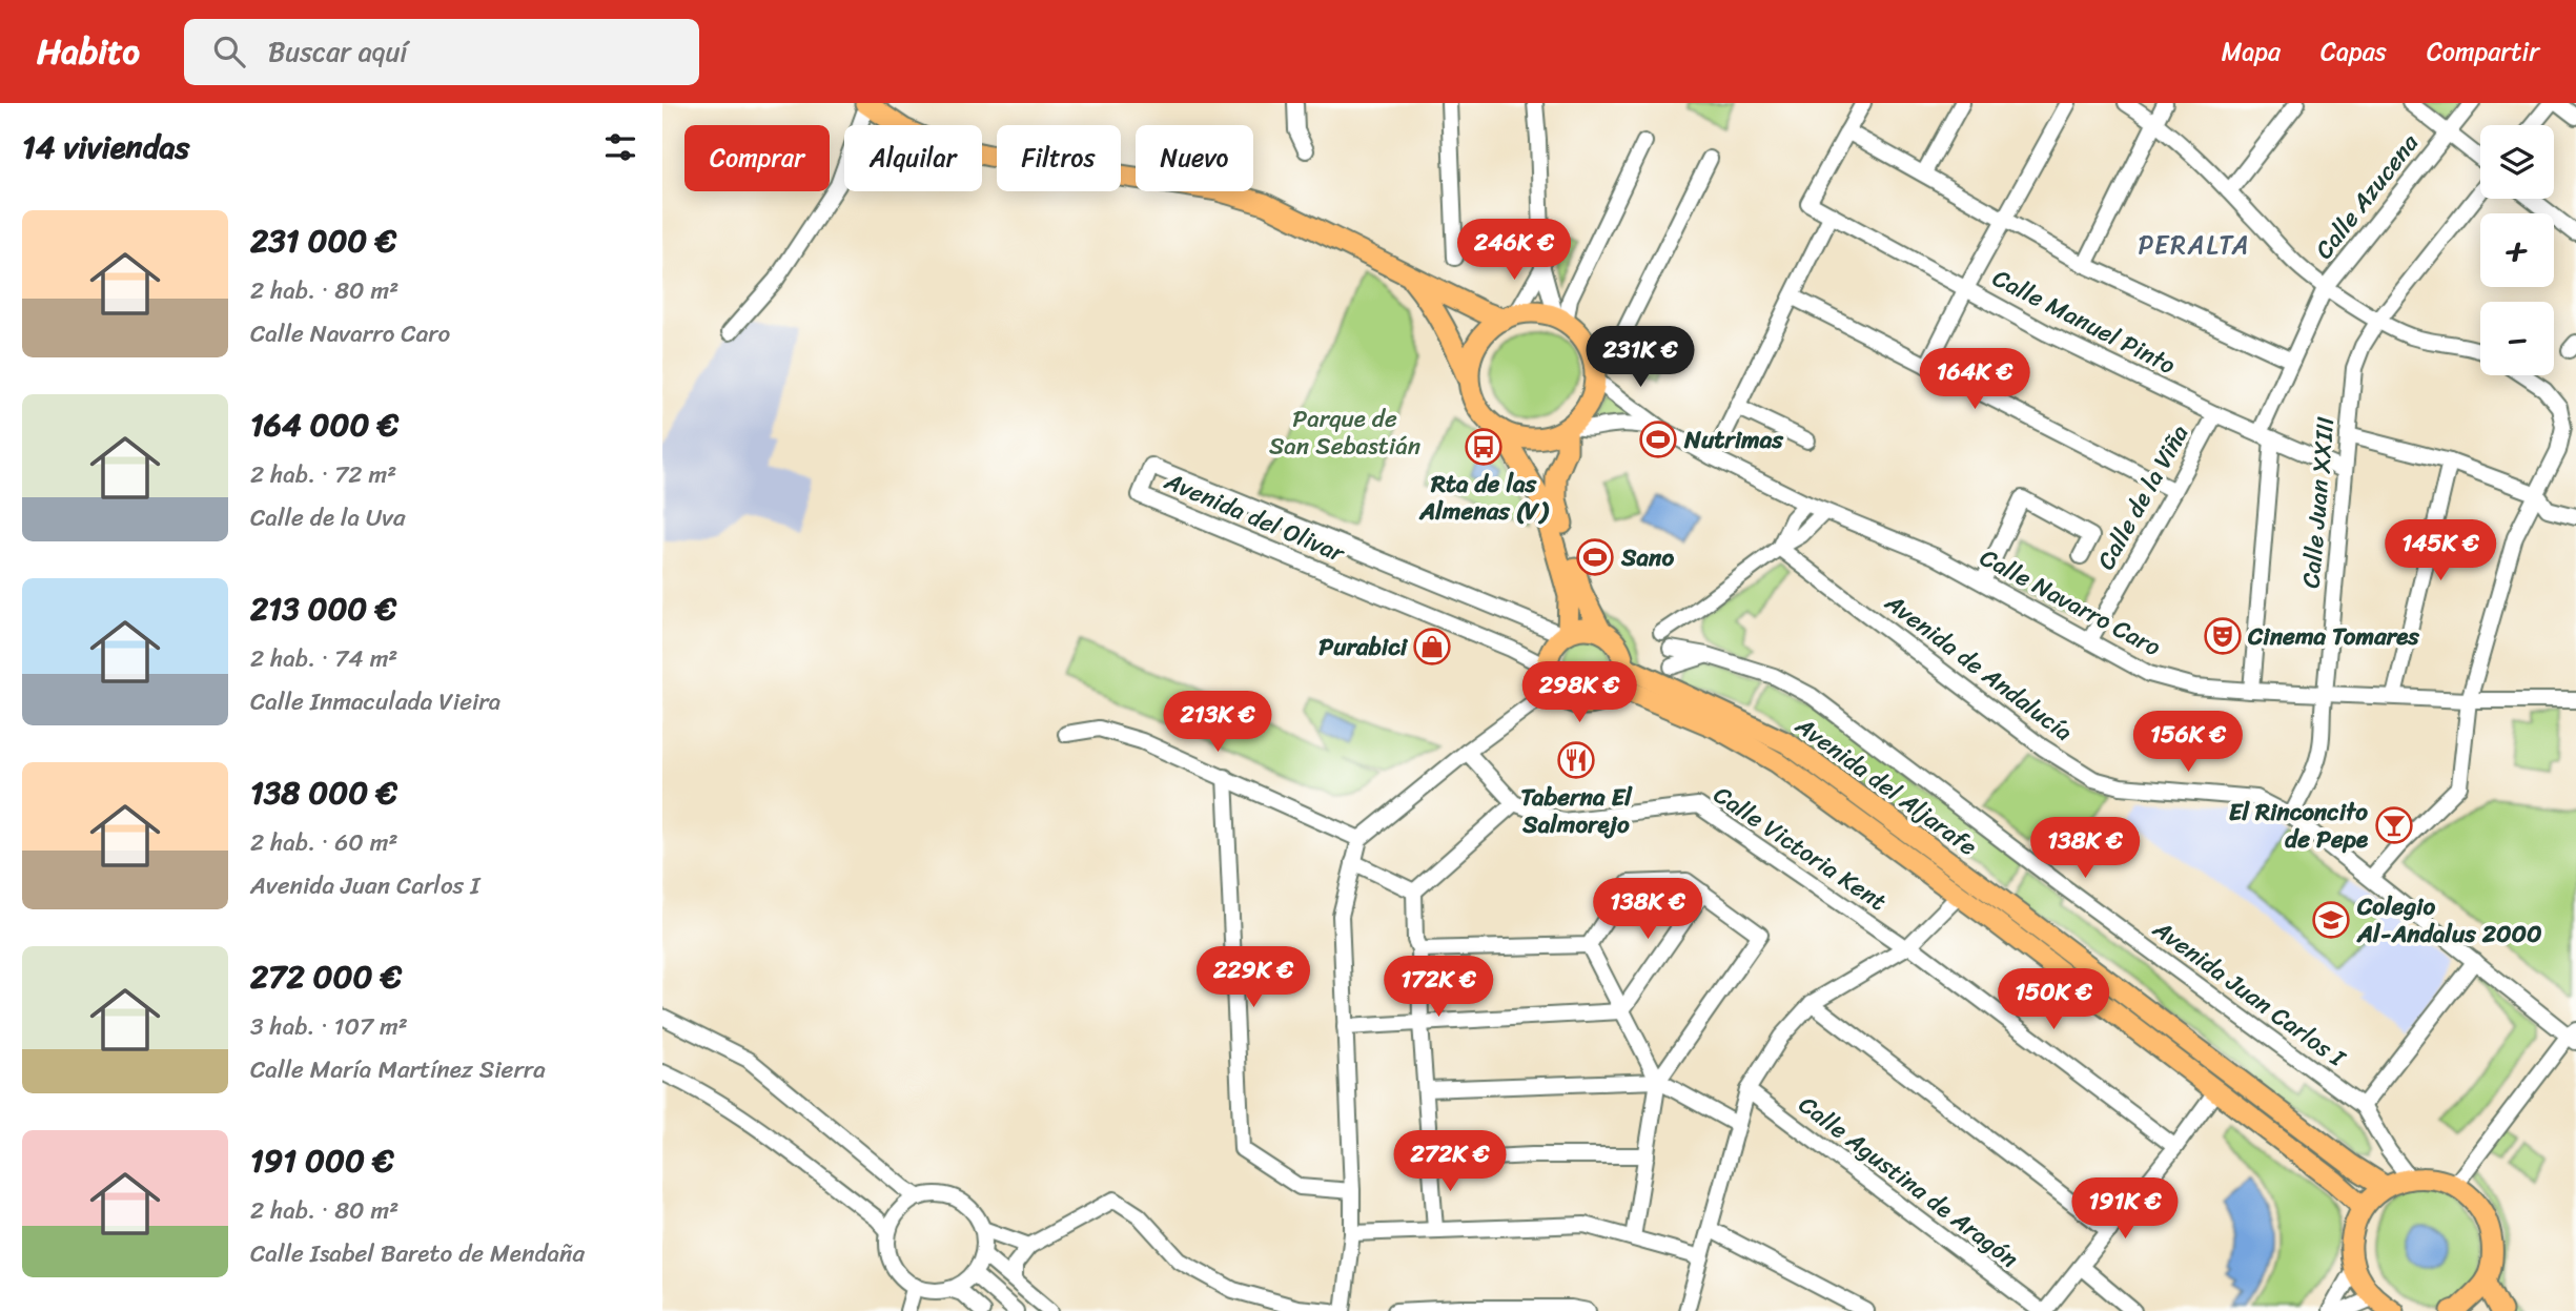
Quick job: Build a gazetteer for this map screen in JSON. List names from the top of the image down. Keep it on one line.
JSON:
{"streets":{"main road":["Avenida del Aljarafe"],"street":["Calle Azucena","Calle Manuel Pinto","Calle de la Viña","Calle Juan XXIII","Avenida del Olivar","Calle Navarro Caro","Avenida de Andalucía","Calle Victoria Kent","Avenida Juan Carlos I","Calle Agustina de Aragón"]},"crossings":[["Calle Azucena","Calle Manuel Pinto"],["Calle Azucena","Calle Navarro Caro"],["Calle Manuel Pinto","Calle de la Viña"],["Calle Manuel Pinto","Calle Juan XXIII"],["Calle de la Viña","Calle Navarro Caro"],["Calle Juan XXIII","Calle Navarro Caro"],["Calle Juan XXIII","Avenida de Andalucía"],["Avenida del Olivar","Avenida del Aljarafe"]],"districts":["PERALTA"],"parks":["Parque de San Sebastián"],"places":{"sports":["Nutrimas","Sano"],"bus stop":["Rta de las Almenas (V)"],"theatre":["Cinema Tomares"],"shop":["Purabici"],"restaurant":["Taberna El Salmorejo"],"bar":["El Rinconcito de Pepe"],"school or university":["Colegio Al-Andalus 2000"]},"page":{"header":"Habito","search":"Buscar aquí","nav":["Mapa","Capas","Compartir"],"heading":"14 viviendas","map_buttons":["+","−"],"chip":["Comprar","Alquilar","Filtros","Nuevo"],"list":[{"name":"231 000 €","note":"2 hab. · 80 m² · Calle Navarro Caro"},{"name":"164 000 €","note":"2 hab. · 72 m² · Calle de la Uva"},{"name":"213 000 €","note":"2 hab. · 74 m² · Calle Inmaculada Vieira"},{"name":"138 000 €","note":"2 hab. · 60 m² · Avenida Juan Carlos I"},{"name":"272 000 €","note":"3 hab. · 107 m² · Calle María Martínez Sierra"},{"name":"191 000 €","note":"2 hab. · 80 m² · Calle Isabel Bareto de Mendaña"}],"price":["246K €","231K €","164K €","145K €","298K €","213K €","156K €","138K €","138K €","229K €","172K €","150K €","272K €","191K €"]}}
